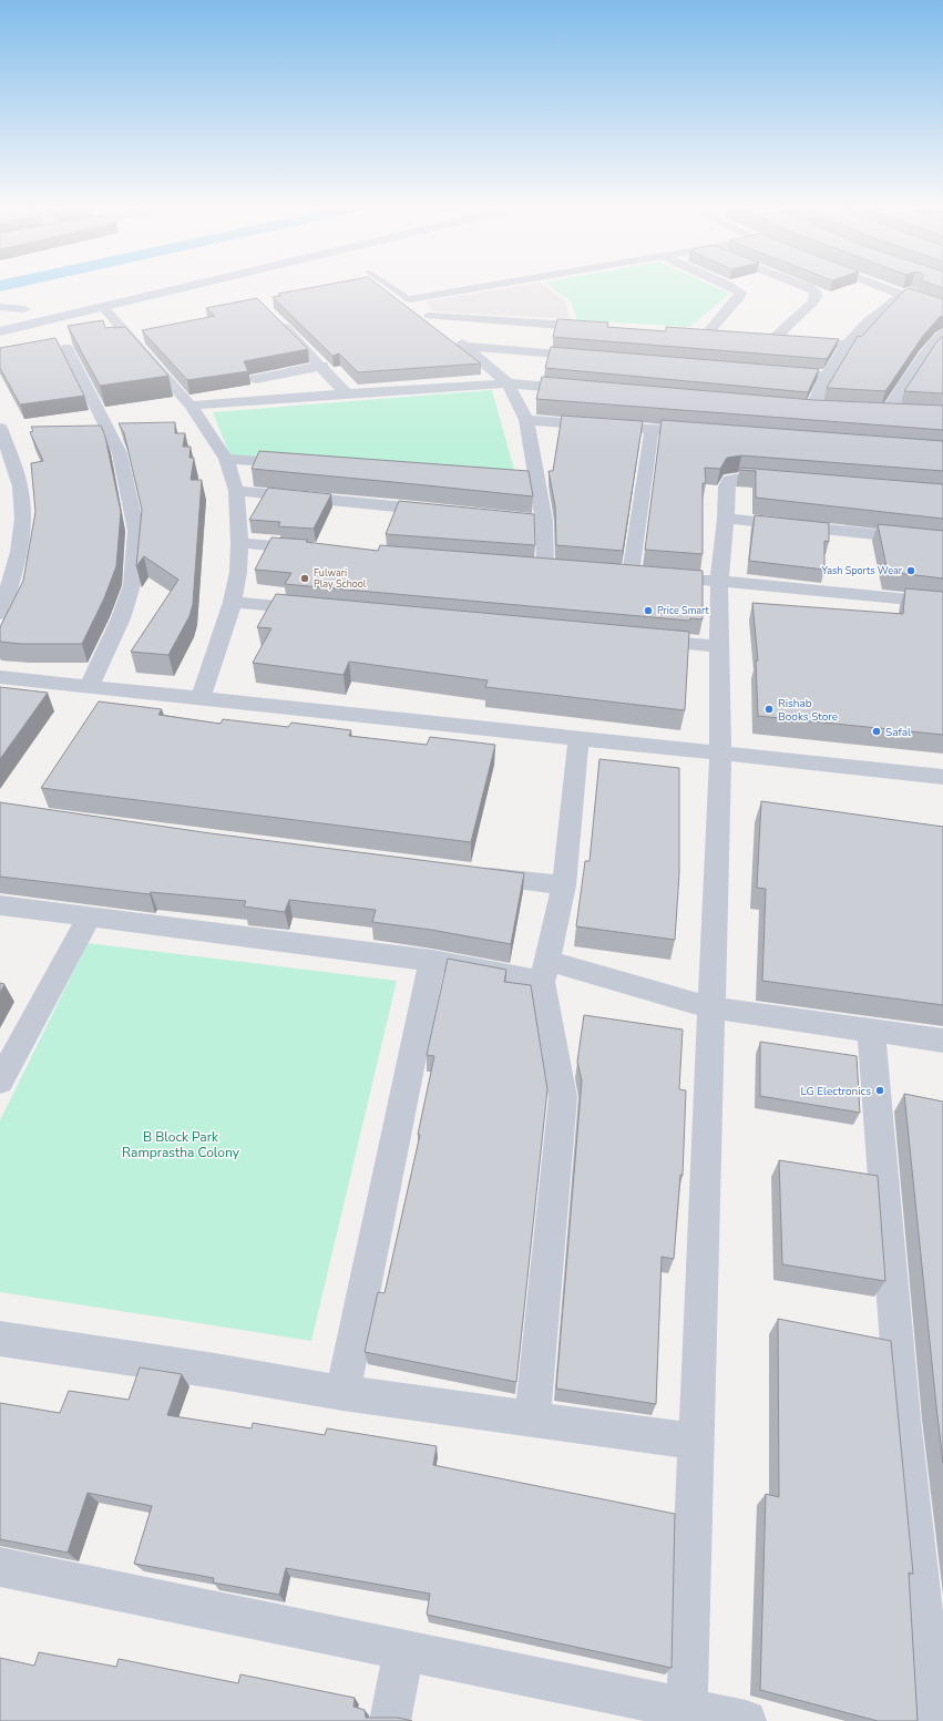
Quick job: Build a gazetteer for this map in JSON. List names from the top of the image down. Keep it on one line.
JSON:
{"parks":["B Block Park Ramprastha Colony"],"places":["Yash Sports Wear","Fulwari Play School","Price Smart","Rishab Books Store","Safal","LG Electronics"]}
